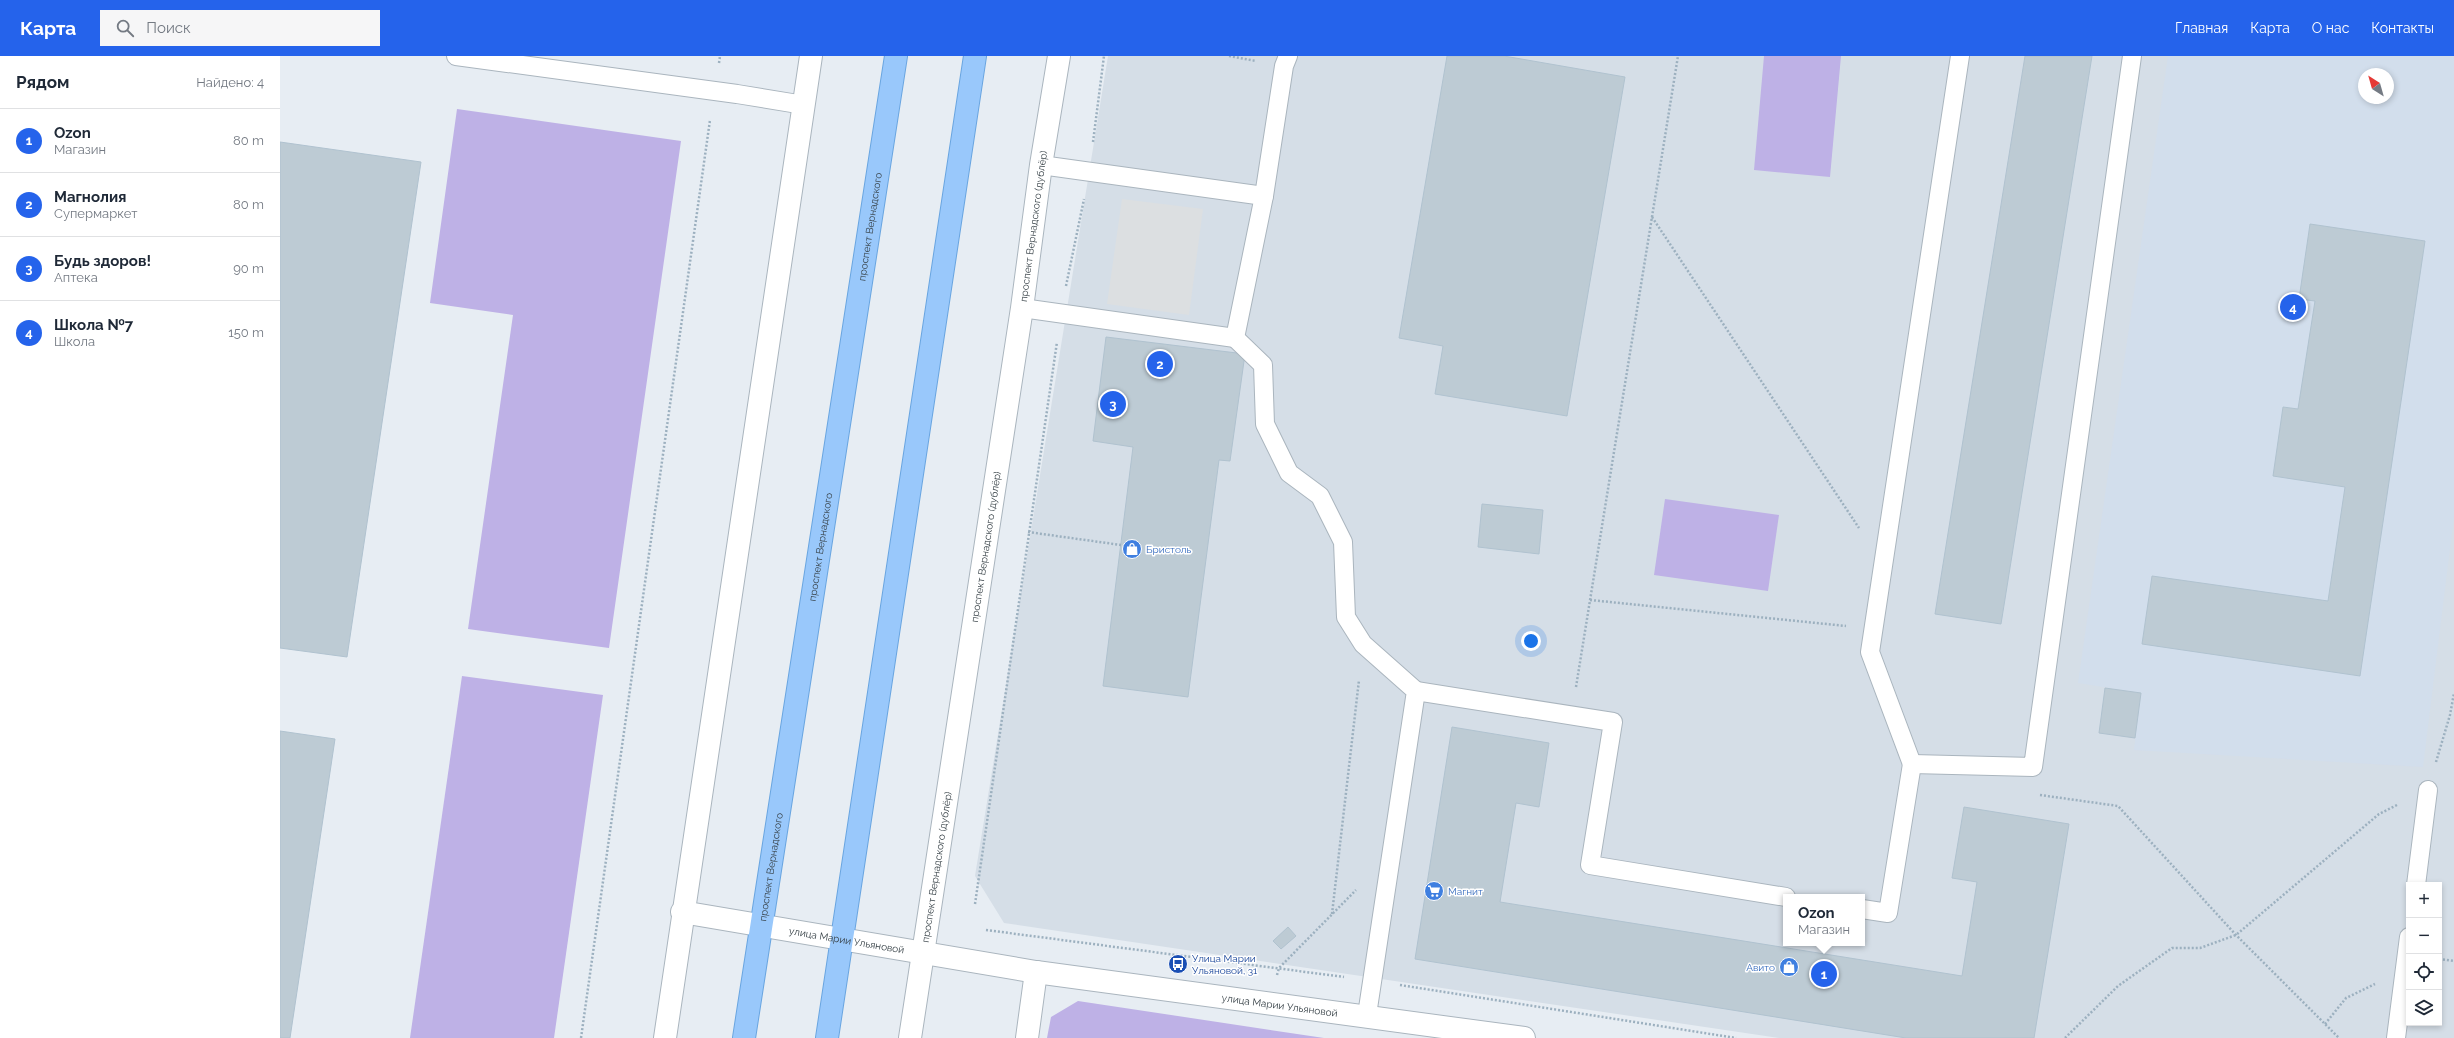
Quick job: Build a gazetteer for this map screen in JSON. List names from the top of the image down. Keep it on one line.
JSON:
{"streets":{"main road":["проспект Вернадского"],"street":["проспект Вернадского (дублёр)","улица Марии Ульяновой"]},"crossings":[["проспект Вернадского","улица Марии Ульяновой"],["проспект Вернадского (дублёр)","улица Марии Ульяновой"]],"places":{"shop":["Бристоль","Авито"],"supermarket":["Магнит"],"bus stop":["Улица Марии Ульяновой, 31"]},"north":"top left","page":{"header":"Карта","search":"Поиск","nav":["Главная","Карта","О нас","Контакты"],"heading":["Рядом","Найдено: 4"],"list":[{"mark":"1","name":"Ozon","note":"Магазин","value":"80 m"},{"mark":"2","name":"Магнолия","note":"Супермаркет","value":"80 m"},{"mark":"3","name":"Будь здоров!","note":"Аптека","value":"90 m"},{"mark":"4","name":"Школа №7","note":"Школа","value":"150 m"}],"pins":["4","2","3","1"],"map_buttons":["+","−"],"popup":["Ozon","Магазин"]}}
